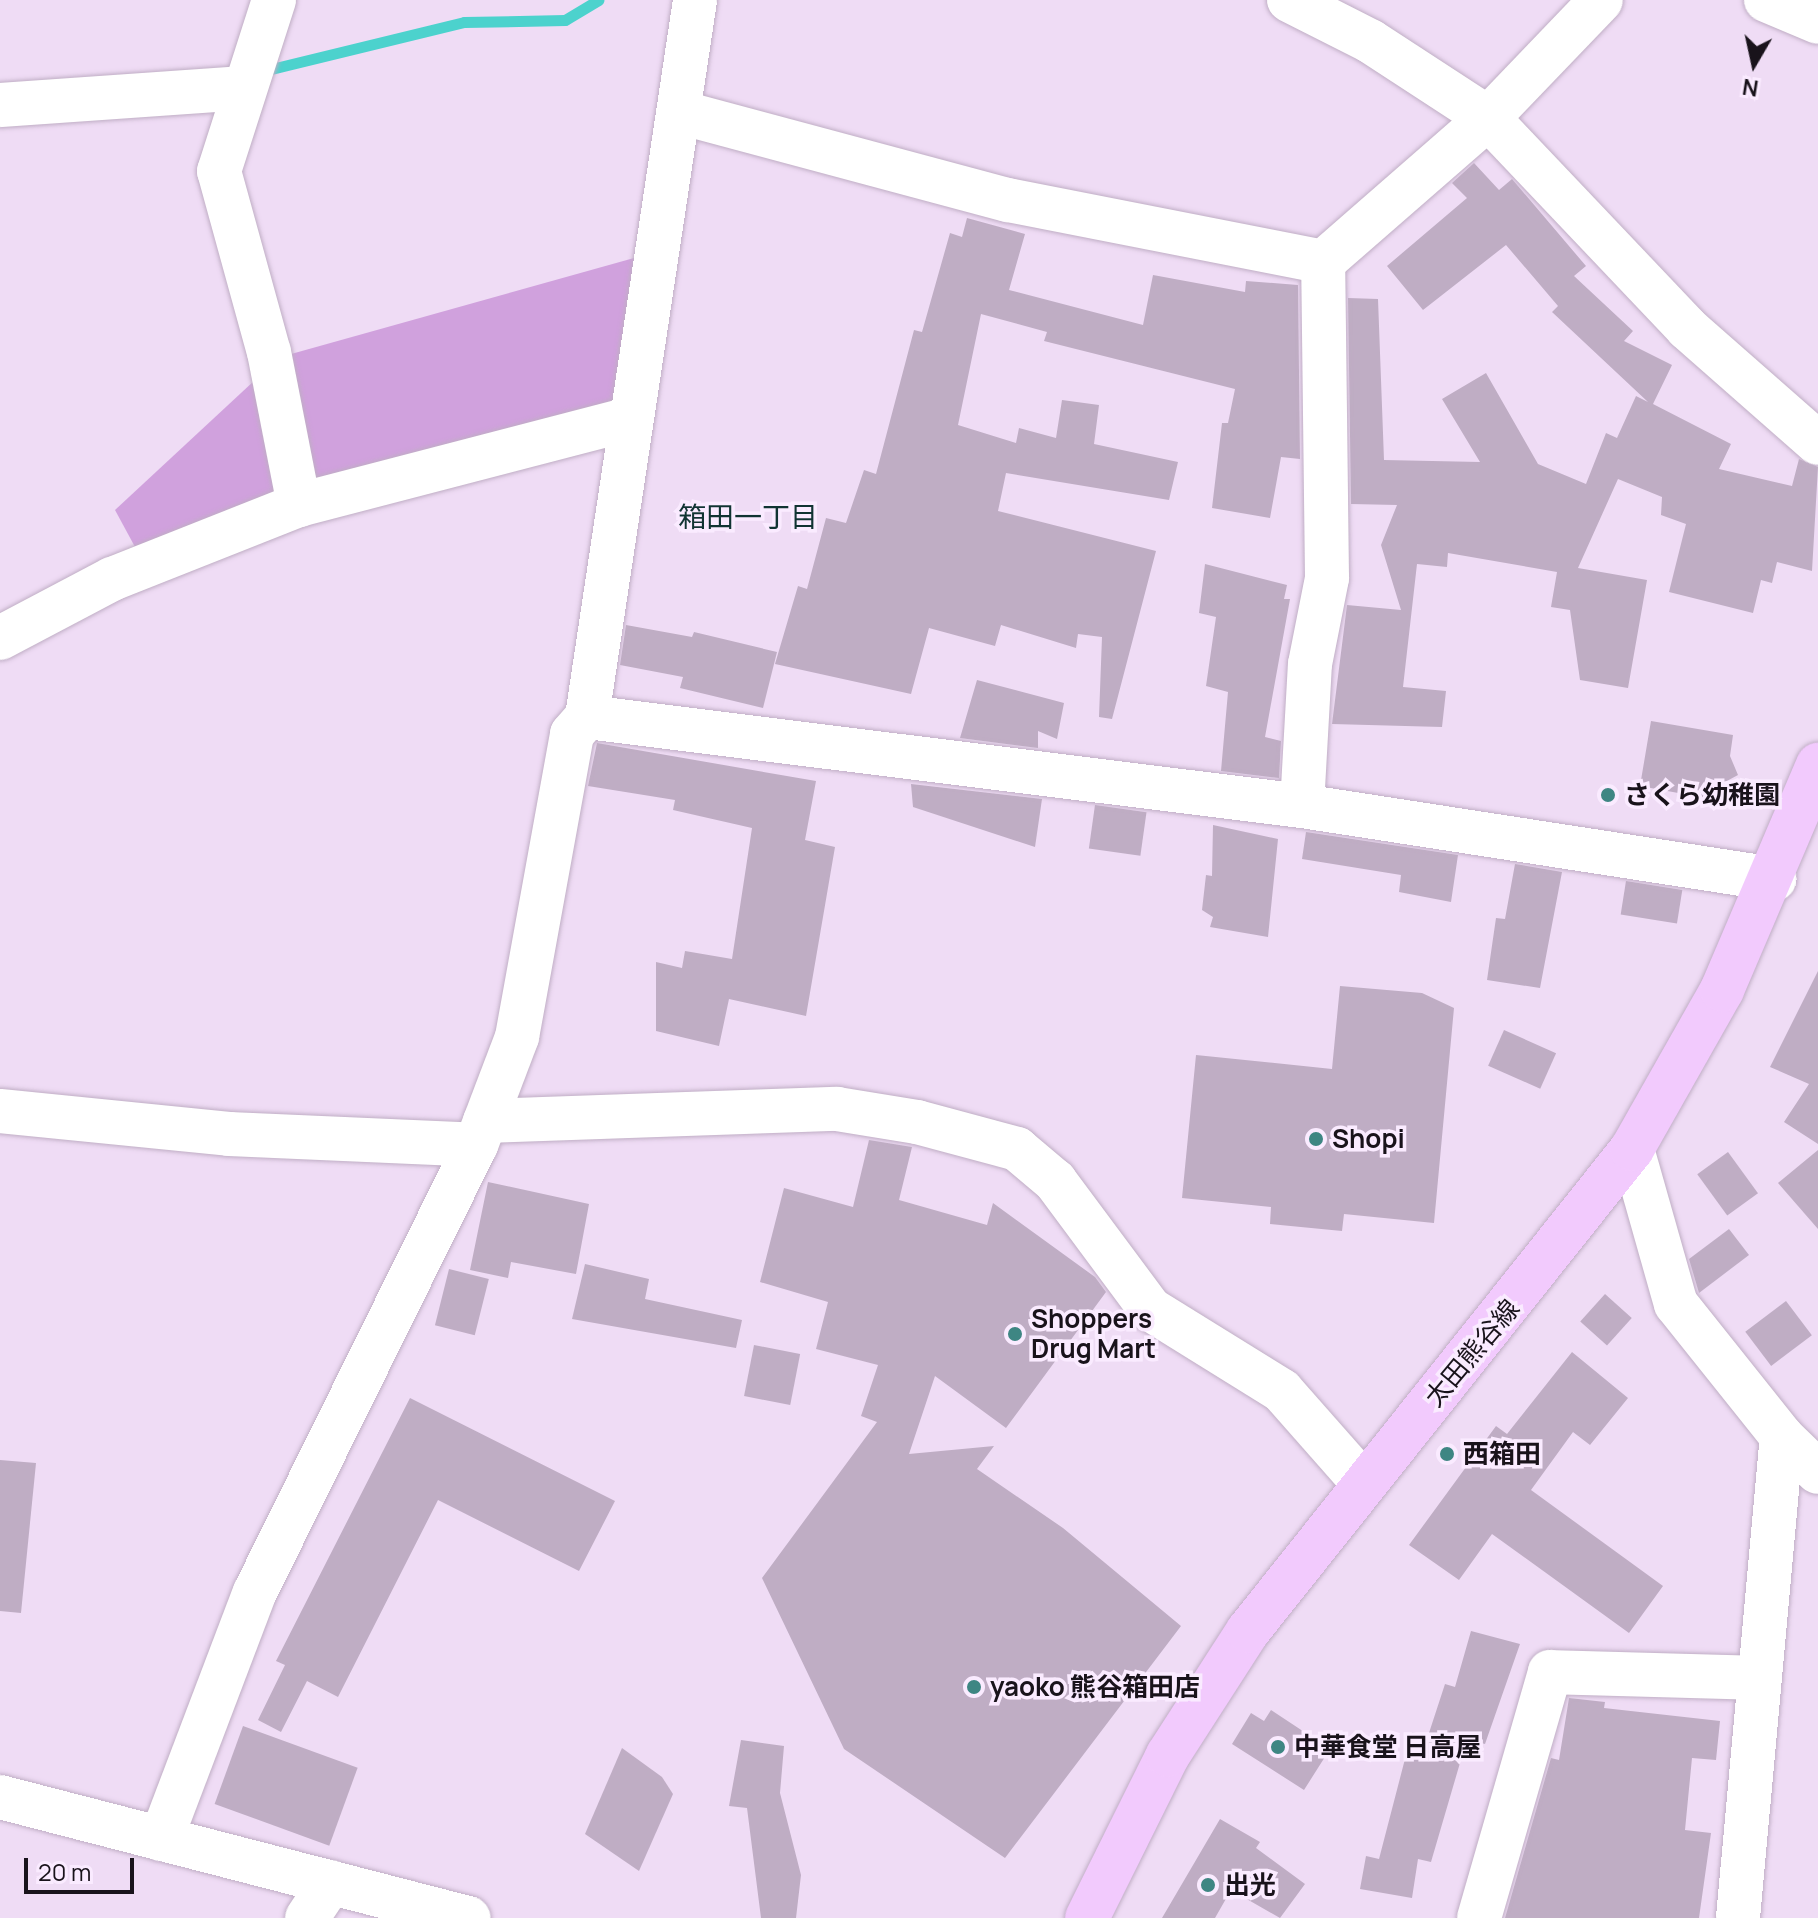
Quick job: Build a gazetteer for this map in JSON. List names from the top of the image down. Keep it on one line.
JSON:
{"streets":{"main road":["太田熊谷線"]},"districts":["箱田一丁目"],"places":["さくら幼稚園","Shopi","Shoppers Drug Mart","西箱田","yaoko 熊谷箱田店","中華食堂 日高屋","出光"],"scale_bar":"20 m","north":"bottom"}
